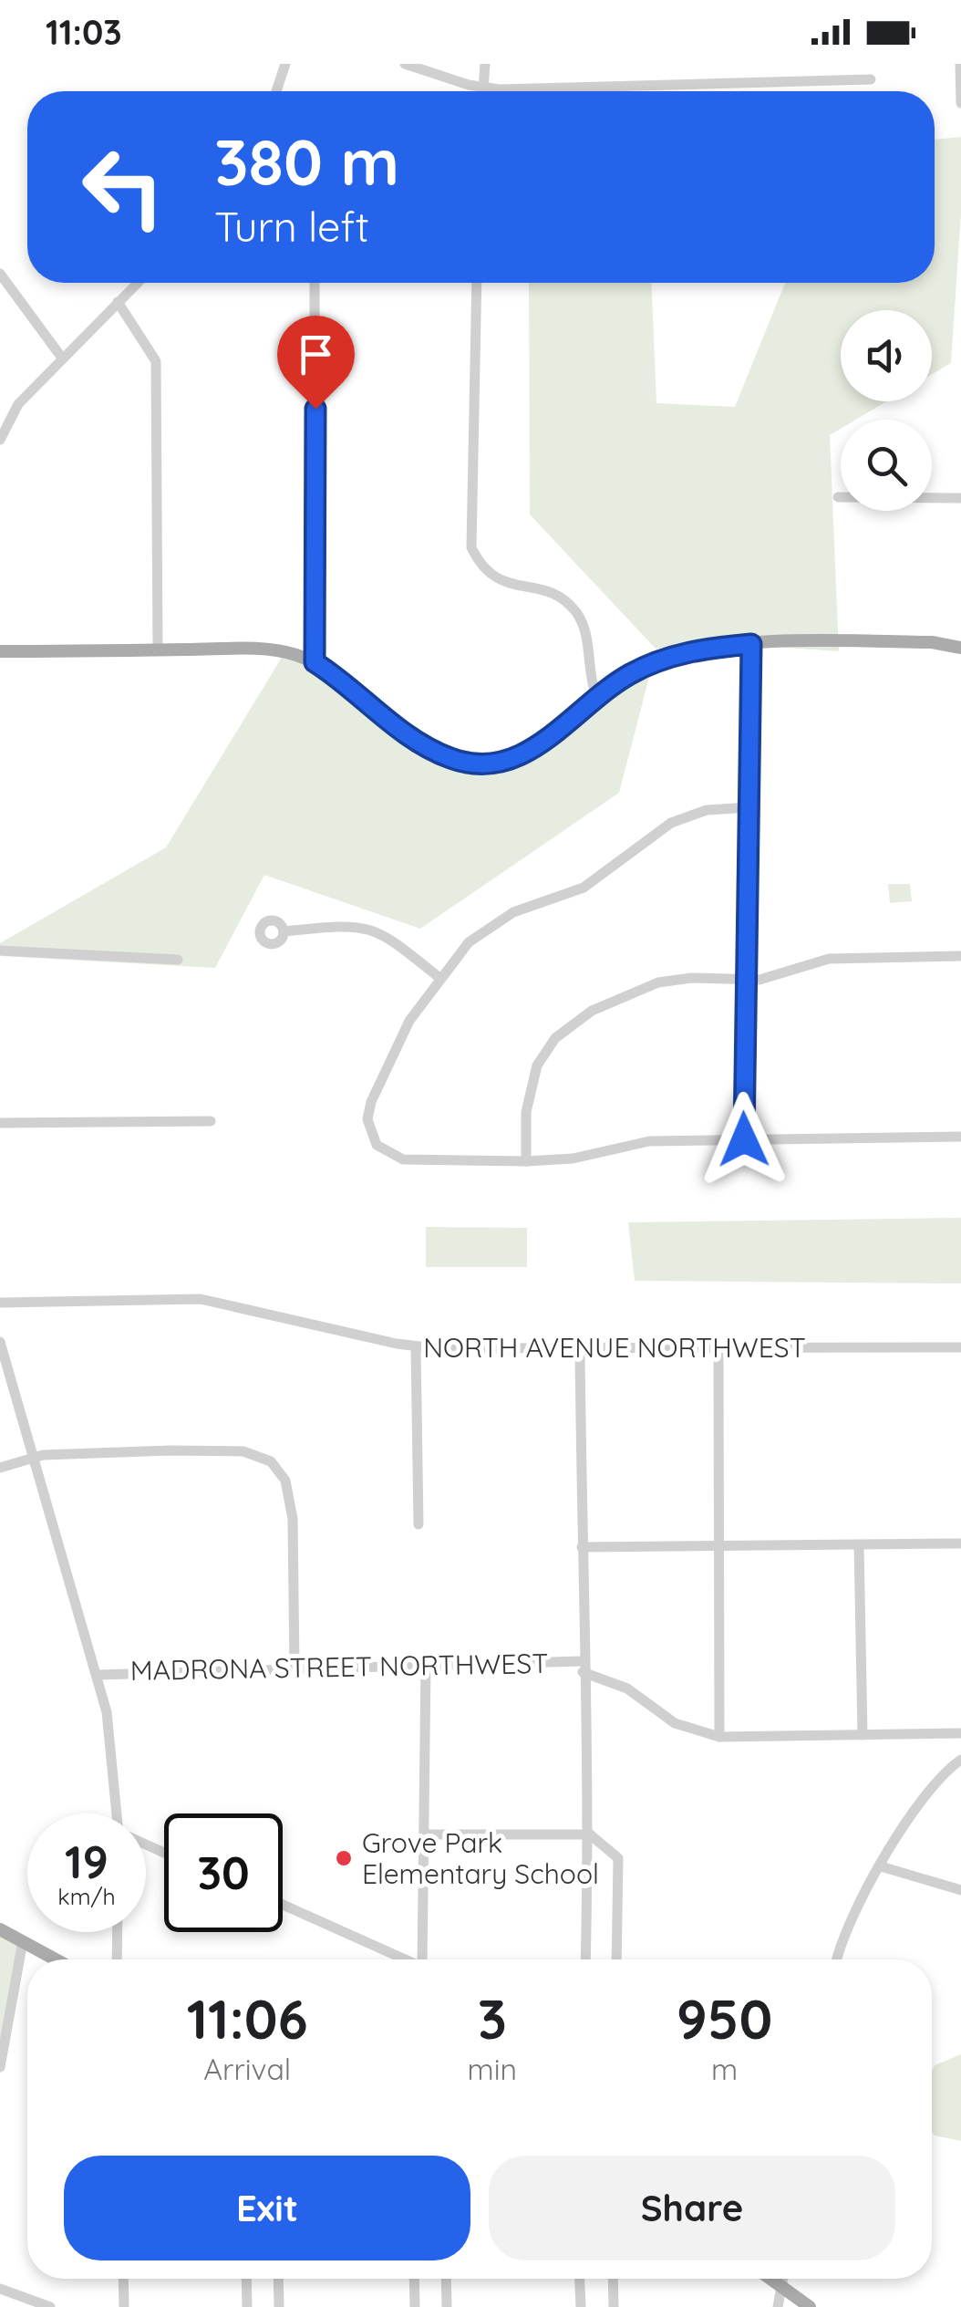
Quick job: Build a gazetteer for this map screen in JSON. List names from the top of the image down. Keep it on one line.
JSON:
{"streets":{"street":["NORTH AVENUE NORTHWEST","MADRONA STREET NORTHWEST"]},"places":["Grove Park Elementary School"],"page":{"status":"11:03","turn":["380 m","Turn left"],"speed":"19 km/h","limit":"30","eta":["11:06","Arrival","3","min","950","m"],"buttons":["Exit","Share"]}}
